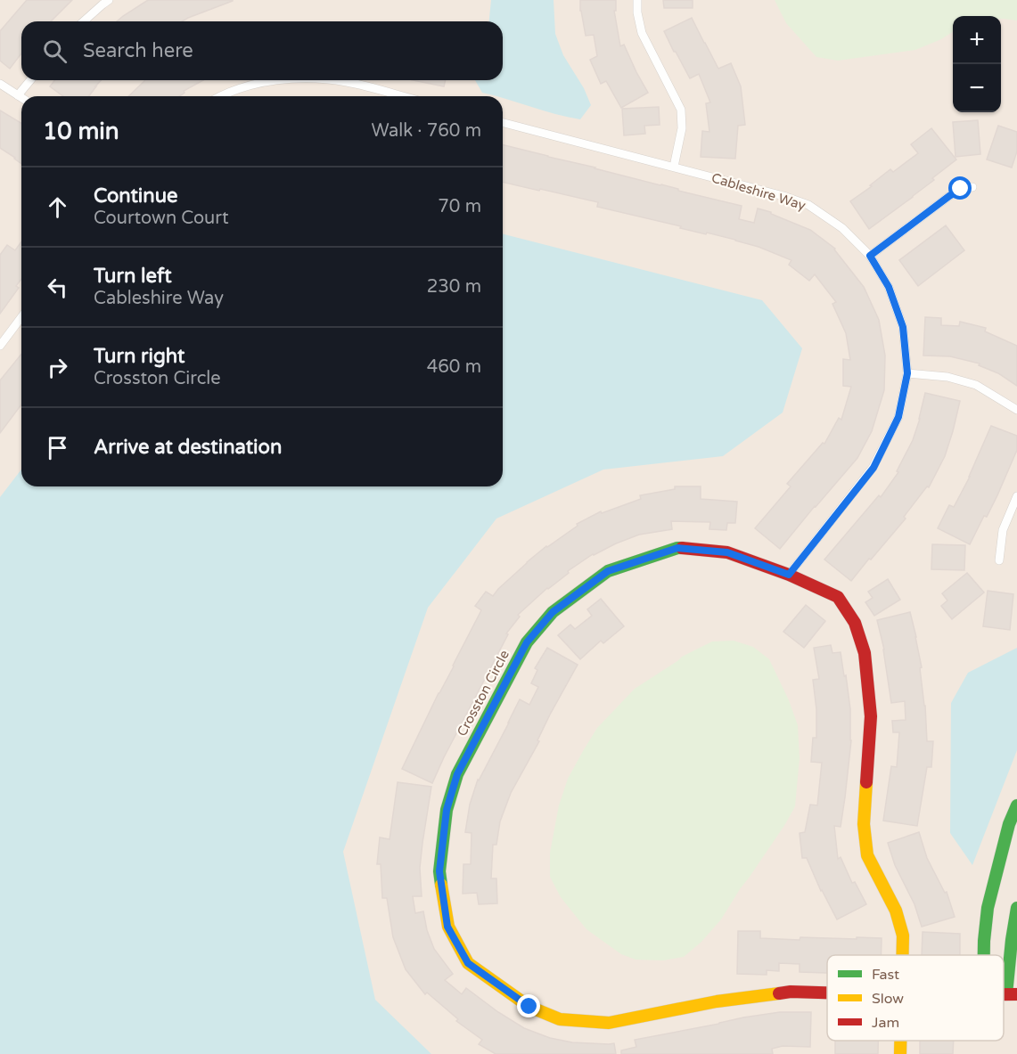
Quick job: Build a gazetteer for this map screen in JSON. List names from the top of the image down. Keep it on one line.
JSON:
{"streets":{"street":["Cableshire Way","Crosston Circle"]},"crossings":[["Cableshire Way","Crosston Circle"]],"legend":["Fast","Slow","Jam"],"page":{"map_buttons":["+","−"],"search":"Search here","heading":["10 min","Walk · 760 m"],"list":[["Continue","Courtown Court","70 m"],["Turn left","Cableshire Way","230 m"],["Turn right","Crosston Circle","460 m"],"Arrive at destination"]}}
